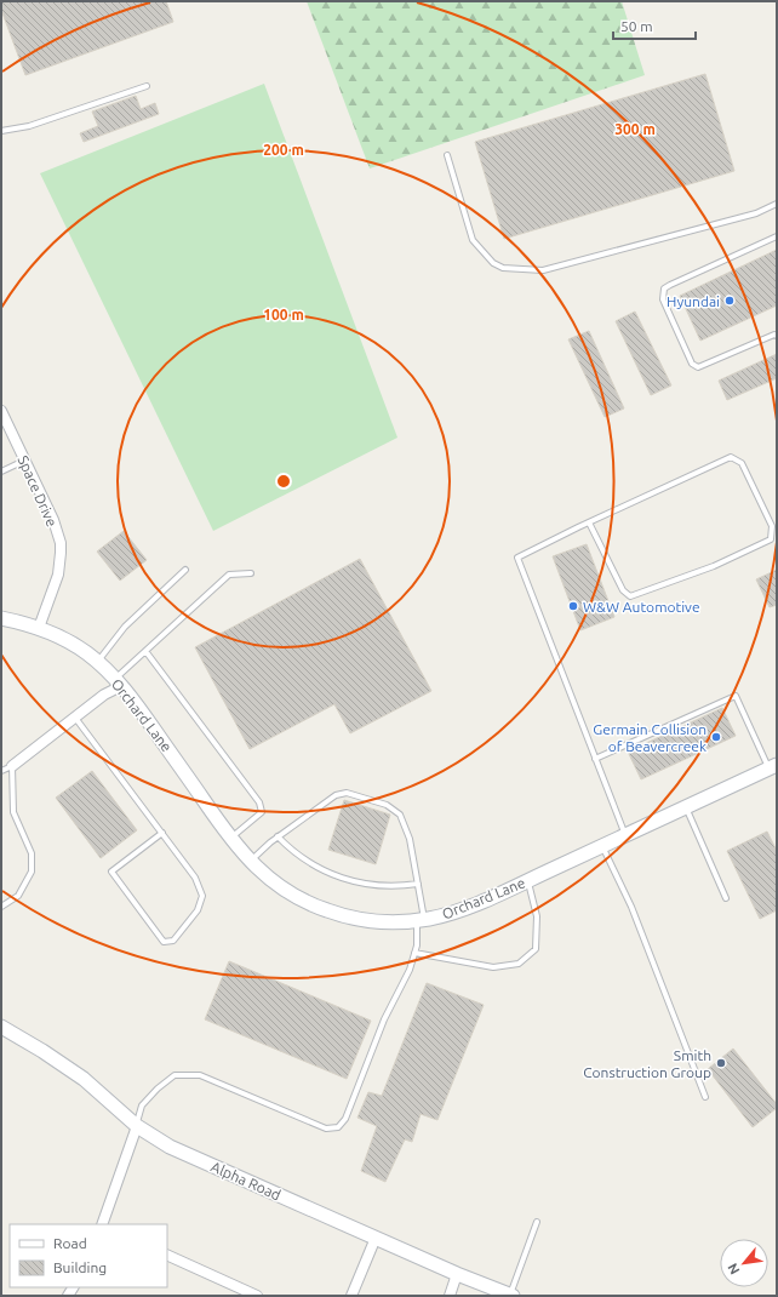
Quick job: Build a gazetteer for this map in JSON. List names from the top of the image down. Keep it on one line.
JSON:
{"streets":{"main road":["Orchard Lane","Alpha Road"],"street":["Space Drive"]},"crossings":[["Space Drive","Orchard Lane"]],"places":["Hyundai","W&W Automotive","Germain Collision of Beavercreek","Smith Construction Group"],"legend":["Road","Building"],"scale_bar":"50 m","north":"bottom left","rings":["300 m","200 m","100 m"]}
